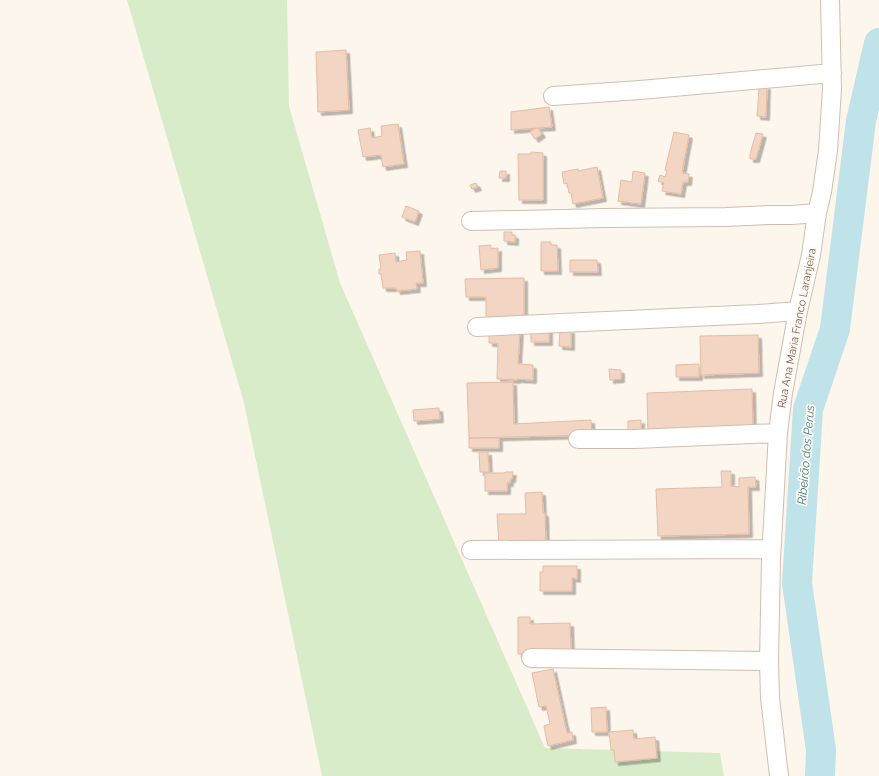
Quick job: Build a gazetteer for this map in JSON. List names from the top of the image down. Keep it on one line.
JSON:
{"streets":{"street":["Rua Ana Maria Franco Laranjeira"]},"water":["Ribeirão dos Perus"]}
